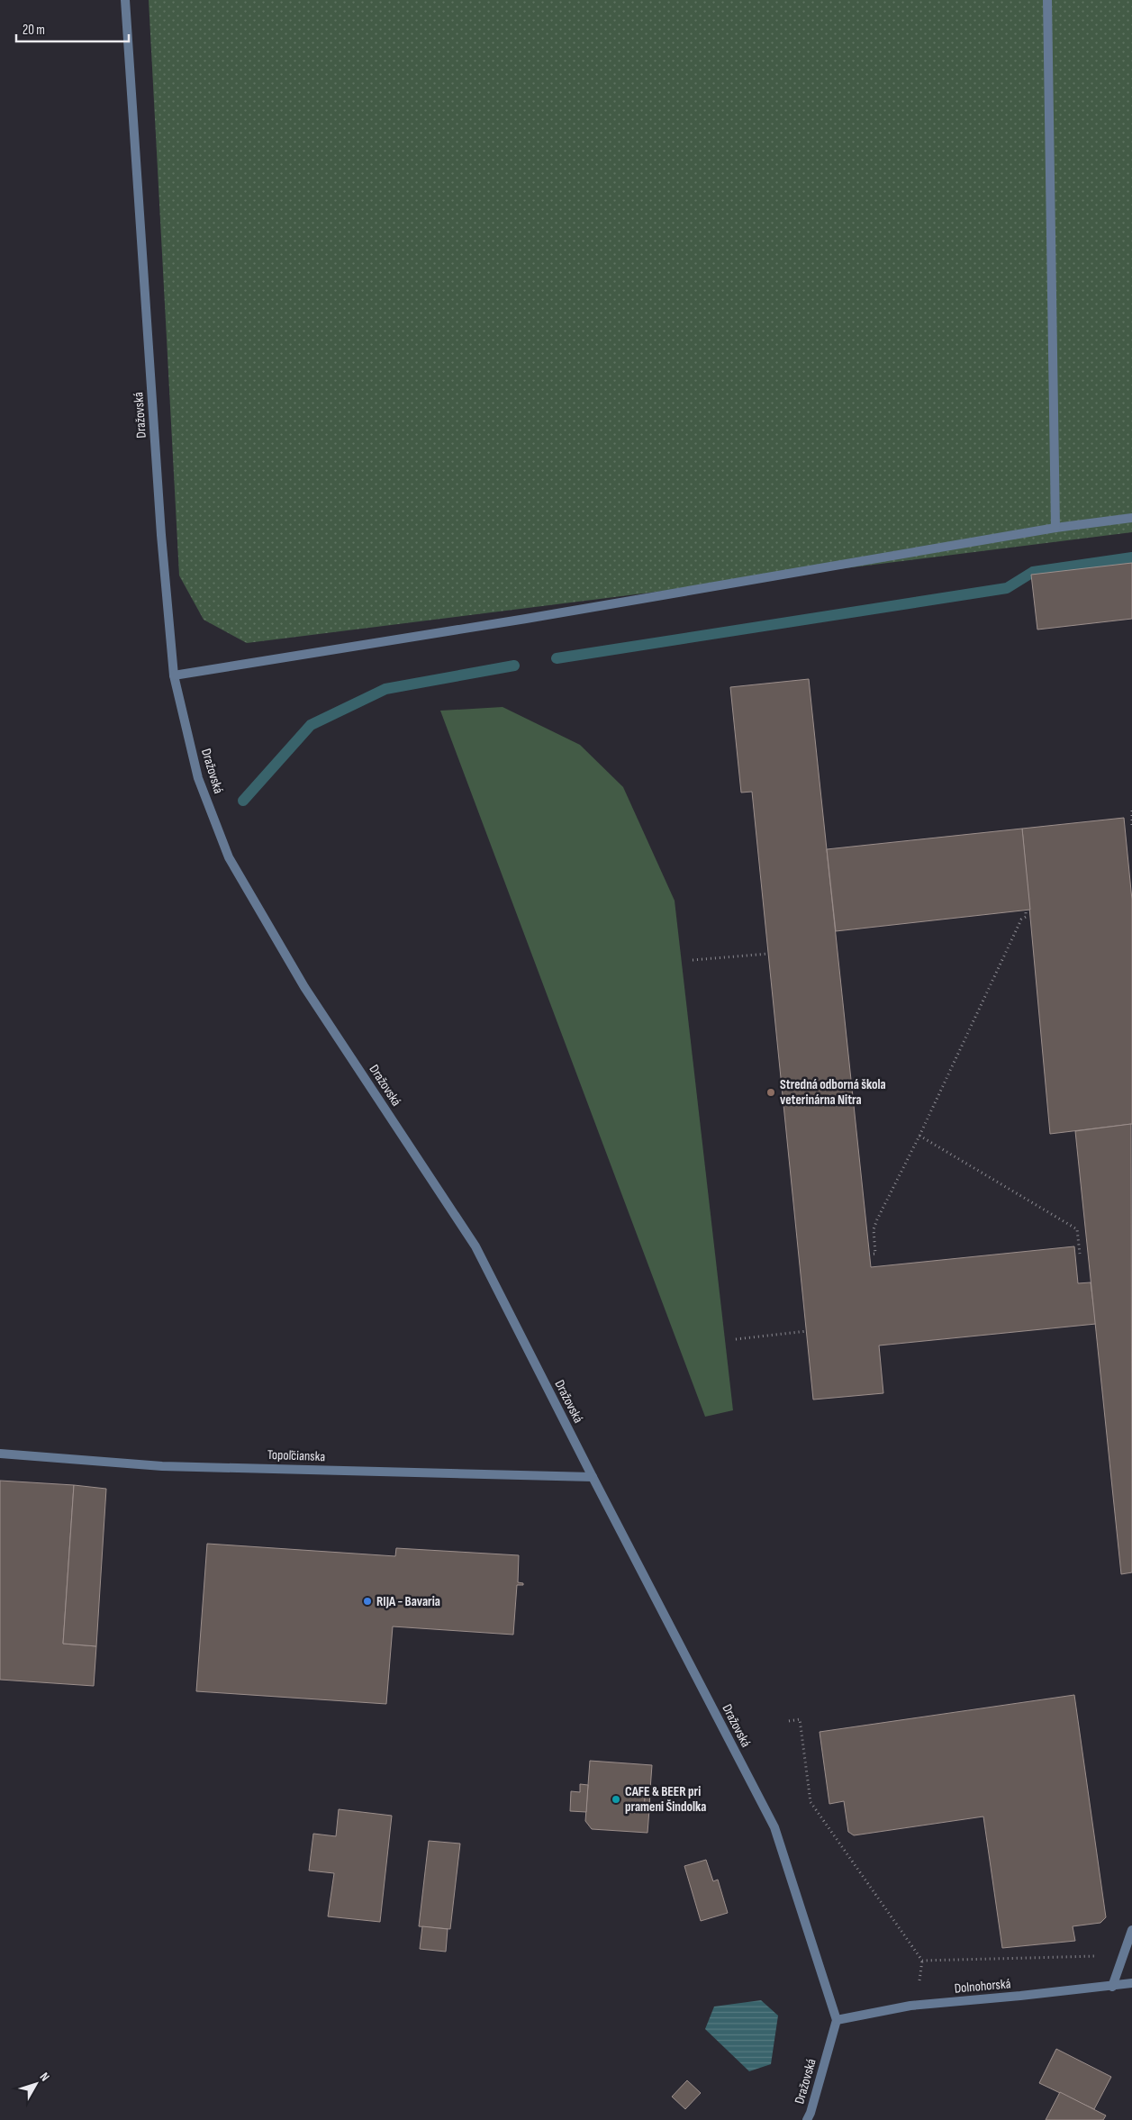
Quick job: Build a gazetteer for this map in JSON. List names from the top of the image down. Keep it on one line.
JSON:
{"streets":{"street":["Dražovská","Topoľčianska","Dolnohorská"]},"crossings":[["Dražovská","Topoľčianska"],["Dražovská","Dolnohorská"]],"places":["Stredná odborná škola veterinárna Nitra","RIJA - Bavaria","CAFE & BEER pri prameni Šindolka"],"scale_bar":"20 m","north":"top right"}
